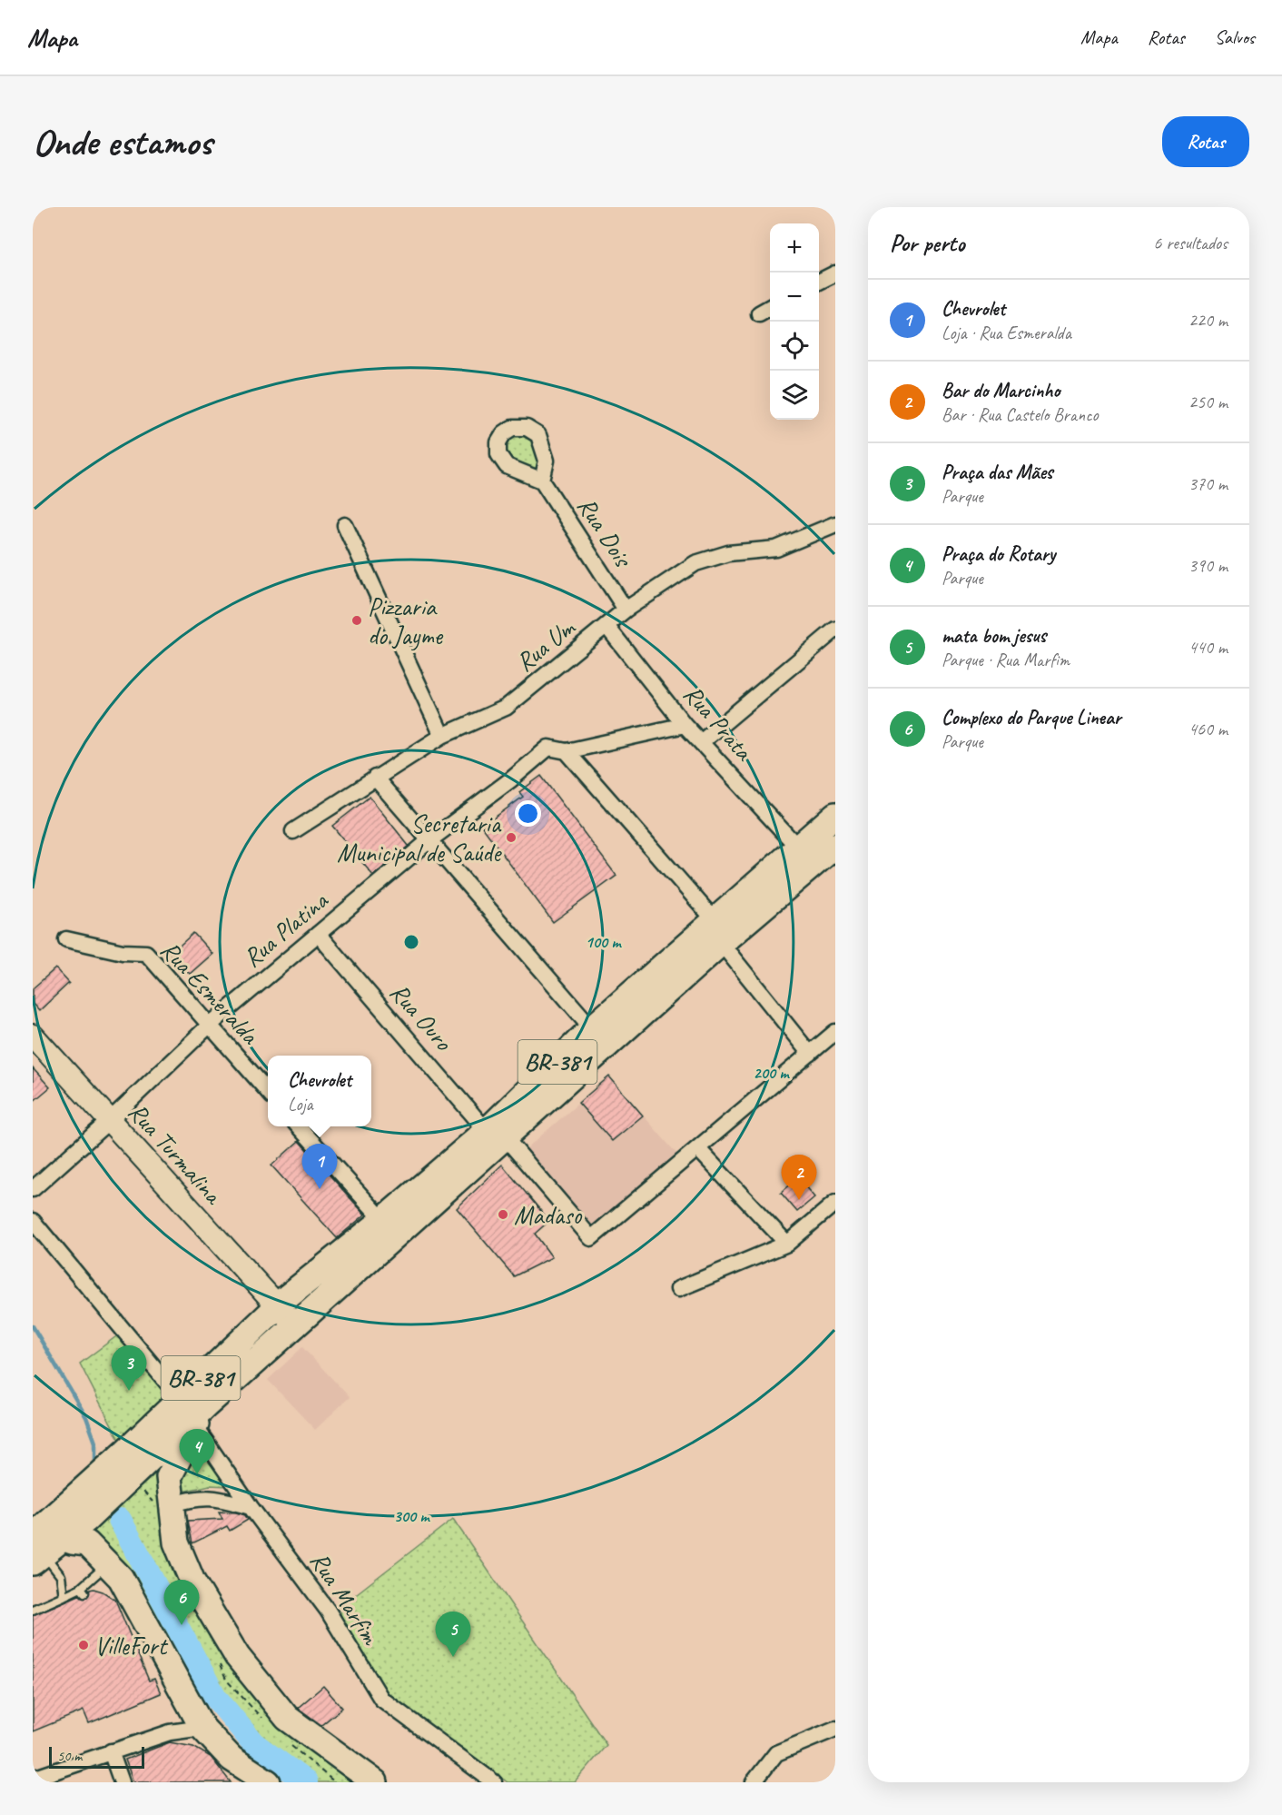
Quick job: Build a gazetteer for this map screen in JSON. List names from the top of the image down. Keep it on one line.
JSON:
{"streets":{"main road":["BR-381","Rua Turmalina"],"street":["Rua Dois","Rua Um","Rua Prata","Rua Platina","Rua Esmeralda","Rua Ouro","Rua Marfim"]},"crossings":[["Rua Dois","Rua Um"],["Rua Um","Rua Prata"],["Rua Prata","Rua Platina"],["Rua Prata","BR-381"],["Rua Platina","Rua Esmeralda"],["Rua Platina","Rua Ouro"],["Rua Platina","Rua Turmalina"],["Rua Ouro","BR-381"],["BR-381","Rua Turmalina"],["BR-381","Rua Marfim"]],"places":["Pizzaria do Jayme","Secretaria Municipal de Saúde","Madaso","VilleFort"],"scale_bar":"50 m","page":{"header":"Mapa","nav":["Mapa","Rotas","Salvos"],"buttons":"Rotas","title":"Onde estamos","heading":["Por perto","6 resultados"],"map_buttons":["+","−"],"list":[{"mark":"1","name":"Chevrolet","note":"Loja · Rua Esmeralda","value":"220 m"},{"mark":"2","name":"Bar do Marcinho","note":"Bar · Rua Castelo Branco","value":"250 m"},{"mark":"3","name":"Praça das Mães","note":"Parque","value":"370 m"},{"mark":"4","name":"Praça do Rotary","note":"Parque","value":"390 m"},{"mark":"5","name":"mata bom jesus","note":"Parque · Rua Marfim","value":"440 m"},{"mark":"6","name":"Complexo do Parque Linear","note":"Parque","value":"460 m"}],"popup":["Chevrolet","Loja"],"pins":["1","2","3","4","6","5"],"scale":"50 m"},"rings":["100 m","200 m","300 m"]}
